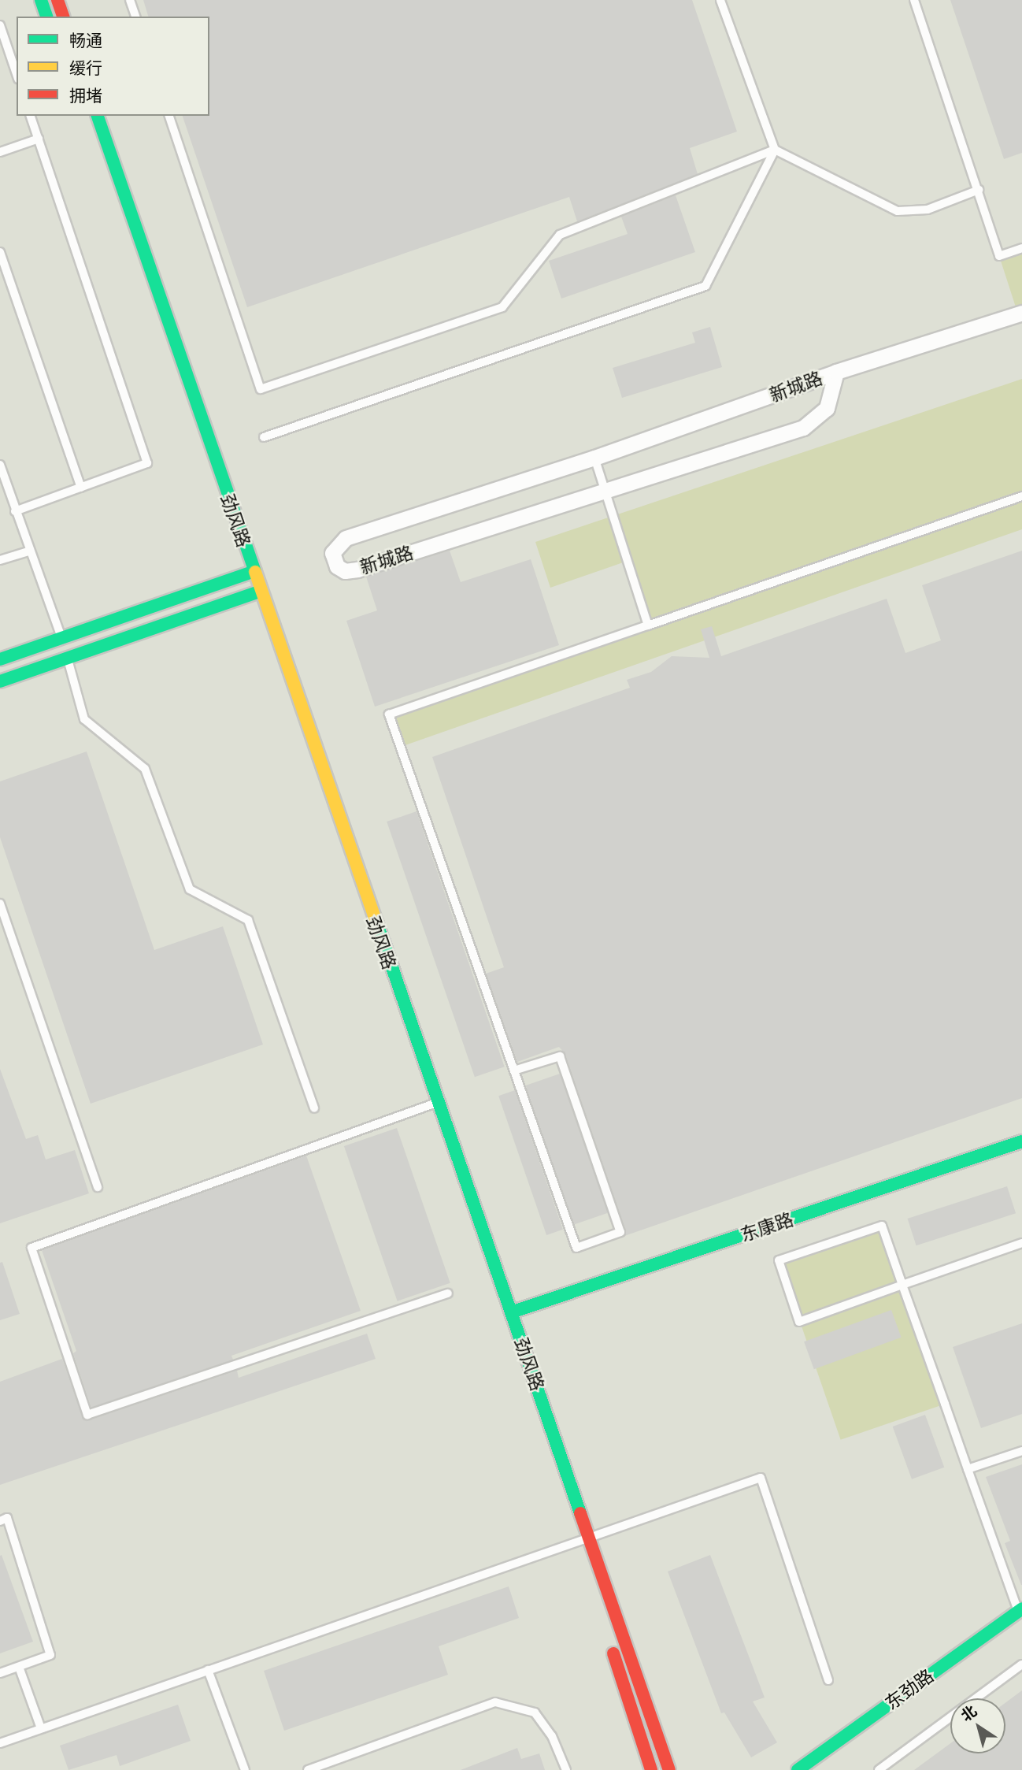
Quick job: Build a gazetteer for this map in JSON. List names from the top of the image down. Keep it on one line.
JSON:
{"streets":{"street":["新城路","劲风路","东康路","东劲路"]},"crossings":[["劲风路","东康路"]],"legend":["畅通","缓行","拥堵"],"north":"top left"}
